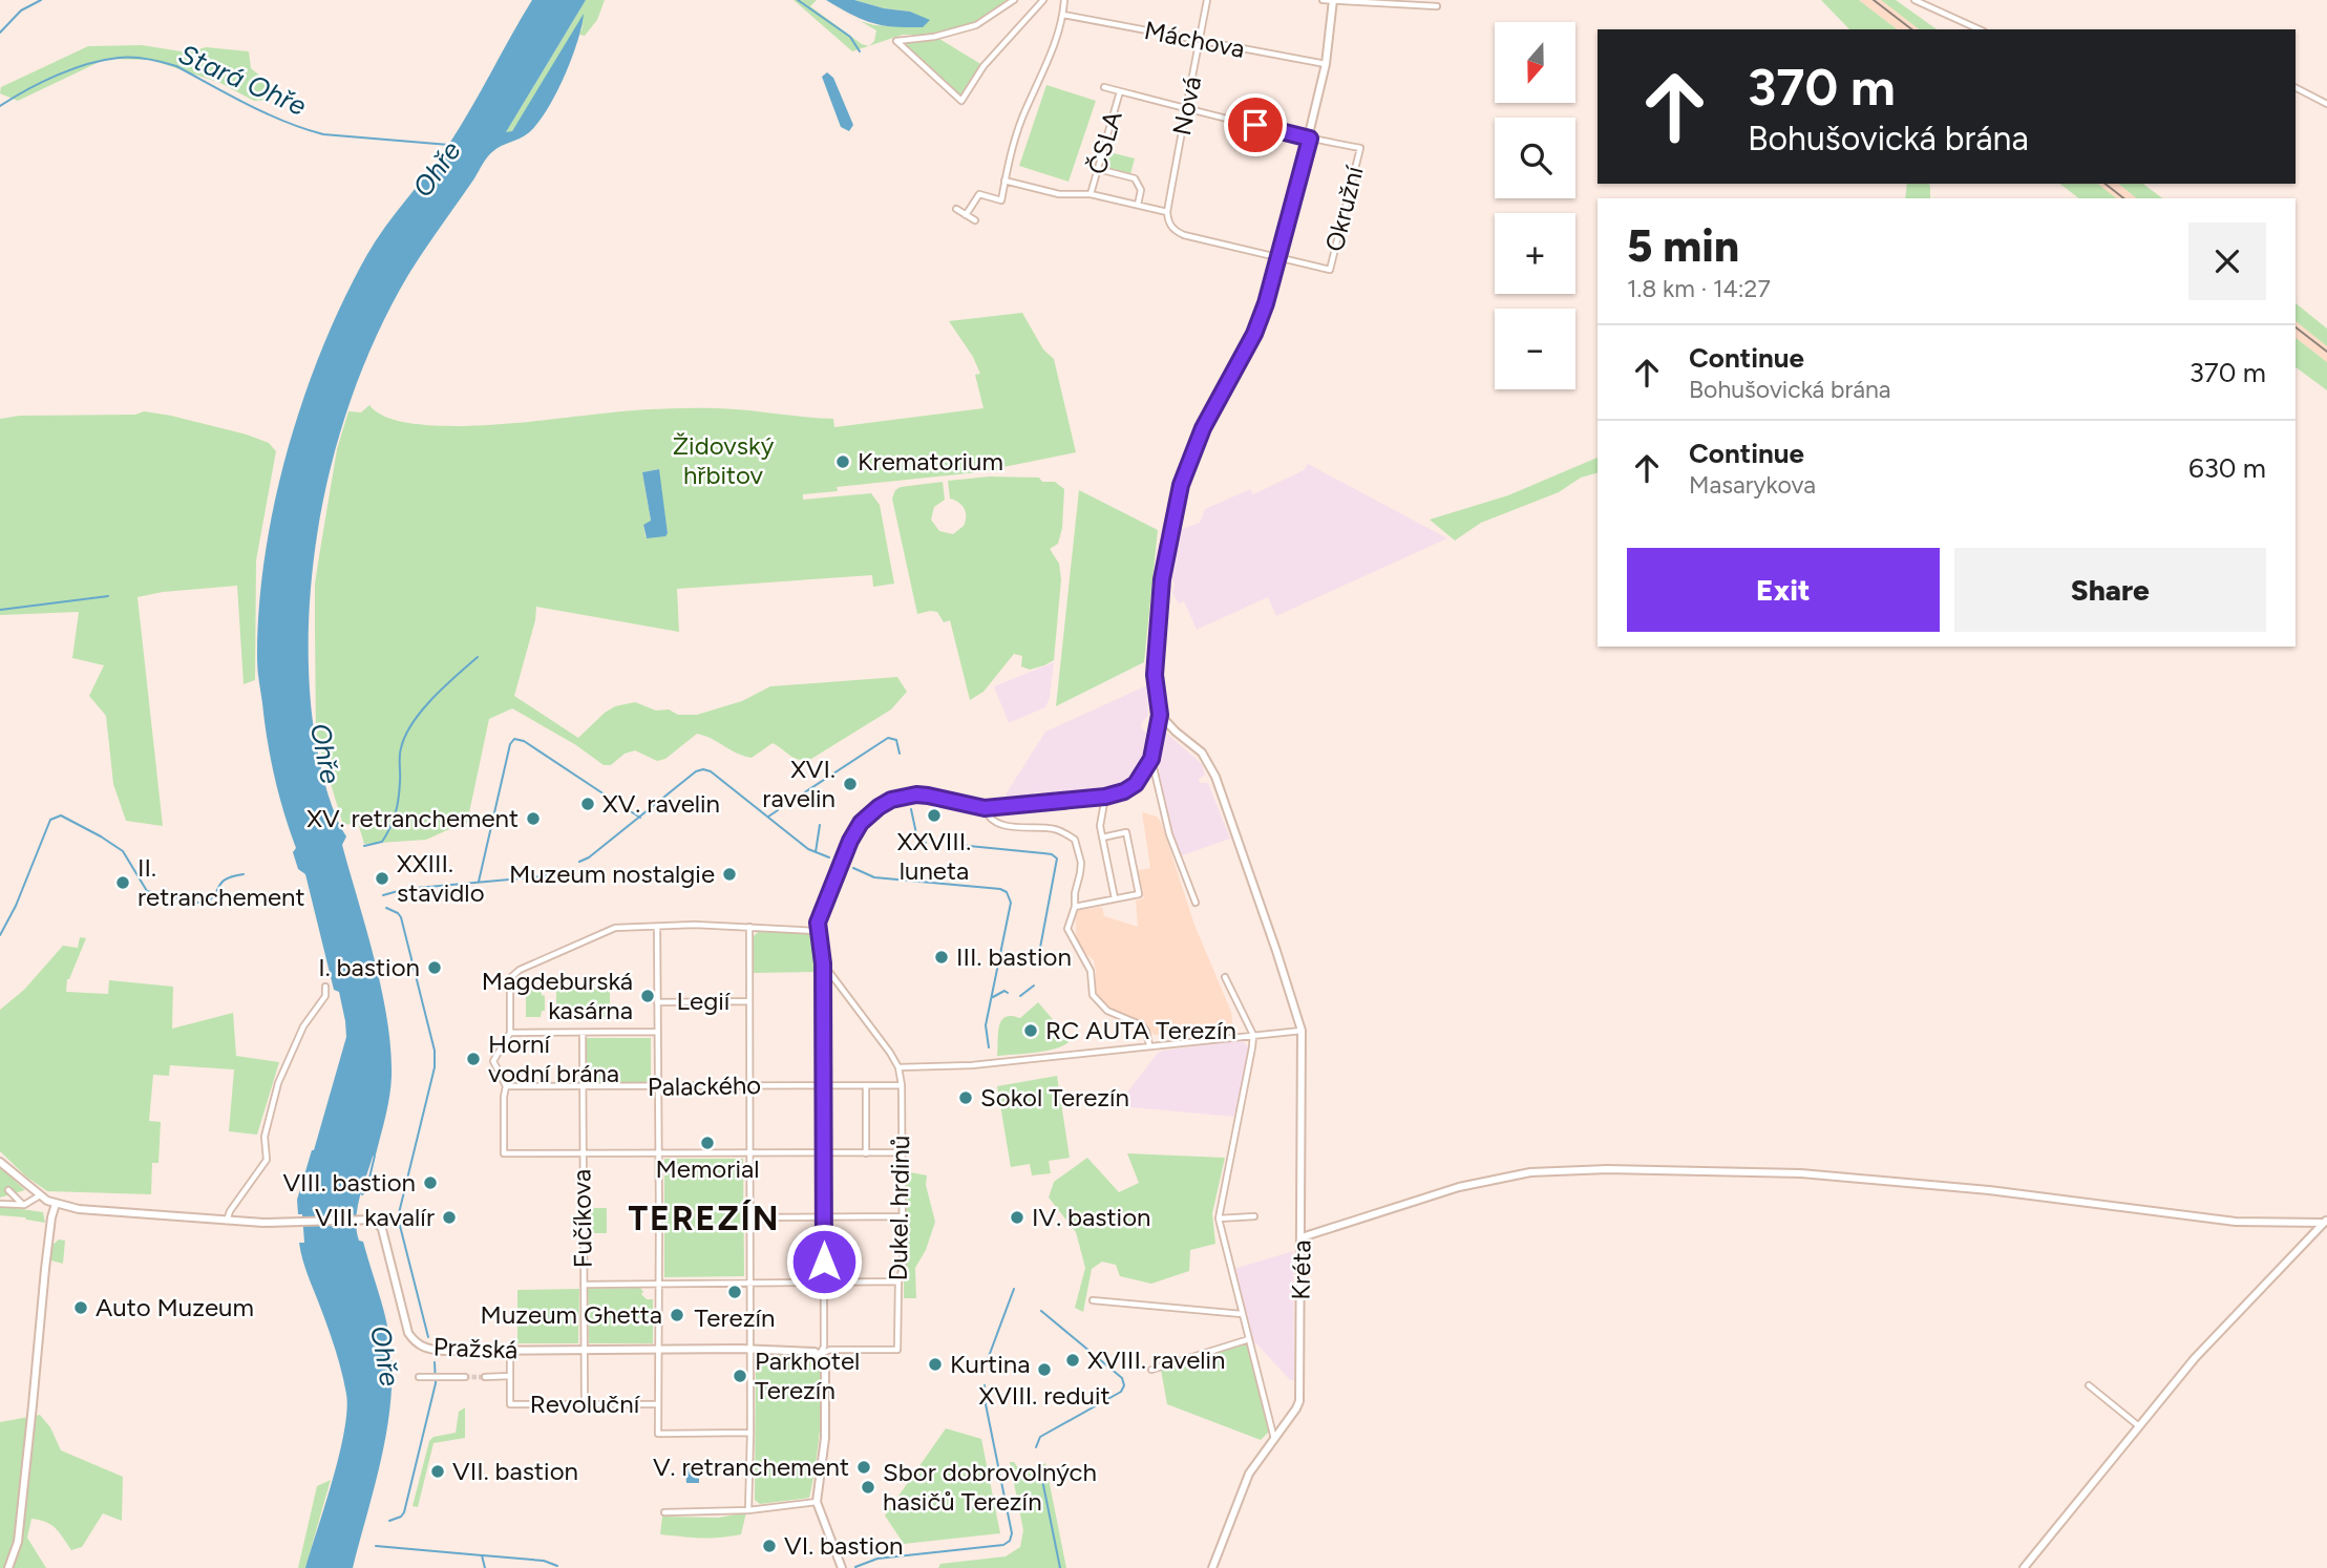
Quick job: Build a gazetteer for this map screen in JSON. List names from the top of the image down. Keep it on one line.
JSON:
{"streets":{"street":["Máchova","Nová","ČSLA","Okružní","Legií","Palackého","Dukel. hrdinů","Fučíkova","Kréta","Pražská","Revoluční"]},"crossings":[["Máchova","Nová"],["Palackého","Dukel. hrdinů"],["Palackého","Fučíkova"],["Dukel. hrdinů","Pražská"],["Fučíkova","Pražská"],["Fučíkova","Revoluční"]],"districts":["TEREZÍN"],"water":["Stará Ohře","Ohře"],"parks":["Židovský hřbitov"],"places":["Krematorium","XVI. ravelin","XV. ravelin","XXVIII. luneta","XV. retranchement","Muzeum nostalgie","XXIII. stavidlo","II. retranchement","III. bastion","I. bastion","Magdeburská kasárna","RC AUTA Terezín","Horní vodní brána","Sokol Terezín","Memorial","VIII. bastion","VIII. kavalír","IV. bastion","Terezín","Auto Muzeum","Muzeum Ghetta","XVIII. ravelin","Kurtina","XVIII. reduit","Parkhotel Terezín","V. retranchement","VII. bastion","Sbor dobrovolných hasičů Terezín","VI. bastion"],"north":"bottom","page":{"map_buttons":["+","−"],"turn":["370 m","Bohušovická brána"],"heading":["5 min","1.8 km · 14:27"],"list":[{"name":"Continue","note":"Bohušovická brána","value":"370 m"},{"name":"Continue","note":"Masarykova","value":"630 m"}],"buttons":["Exit","Share"]}}
